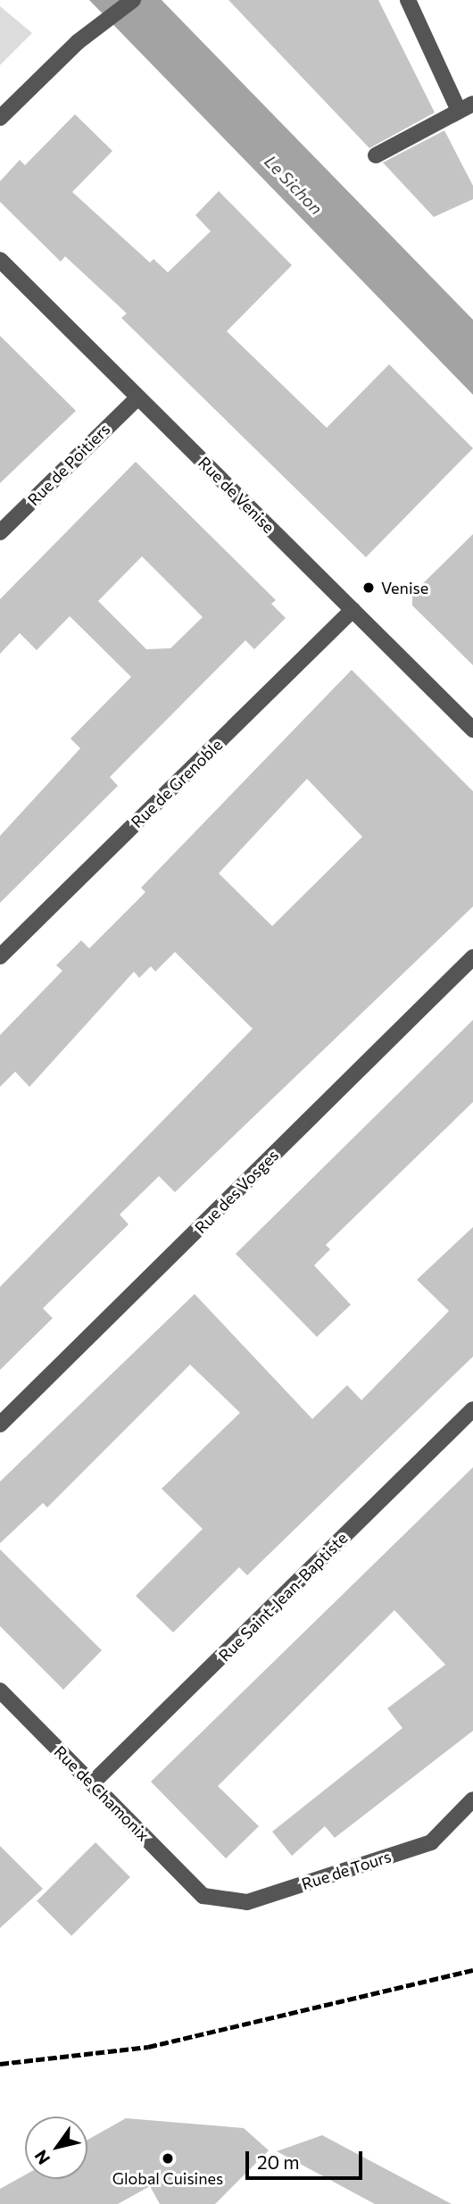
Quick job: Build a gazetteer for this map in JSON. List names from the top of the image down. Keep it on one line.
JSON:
{"streets":{"street":["Rue de Poitiers","Rue de Venise","Rue de Grenoble","Rue des Vosges","Rue Saint-Jean-Baptiste","Rue de Chamonix","Rue de Tours"]},"crossings":[["Rue de Poitiers","Rue de Venise"],["Rue de Venise","Rue de Grenoble"],["Rue Saint-Jean-Baptiste","Rue de Chamonix"],["Rue de Chamonix","Rue de Tours"]],"water":["Le Sichon"],"places":["Venise","Global Cuisines"],"scale_bar":"20 m","north":"bottom left"}
